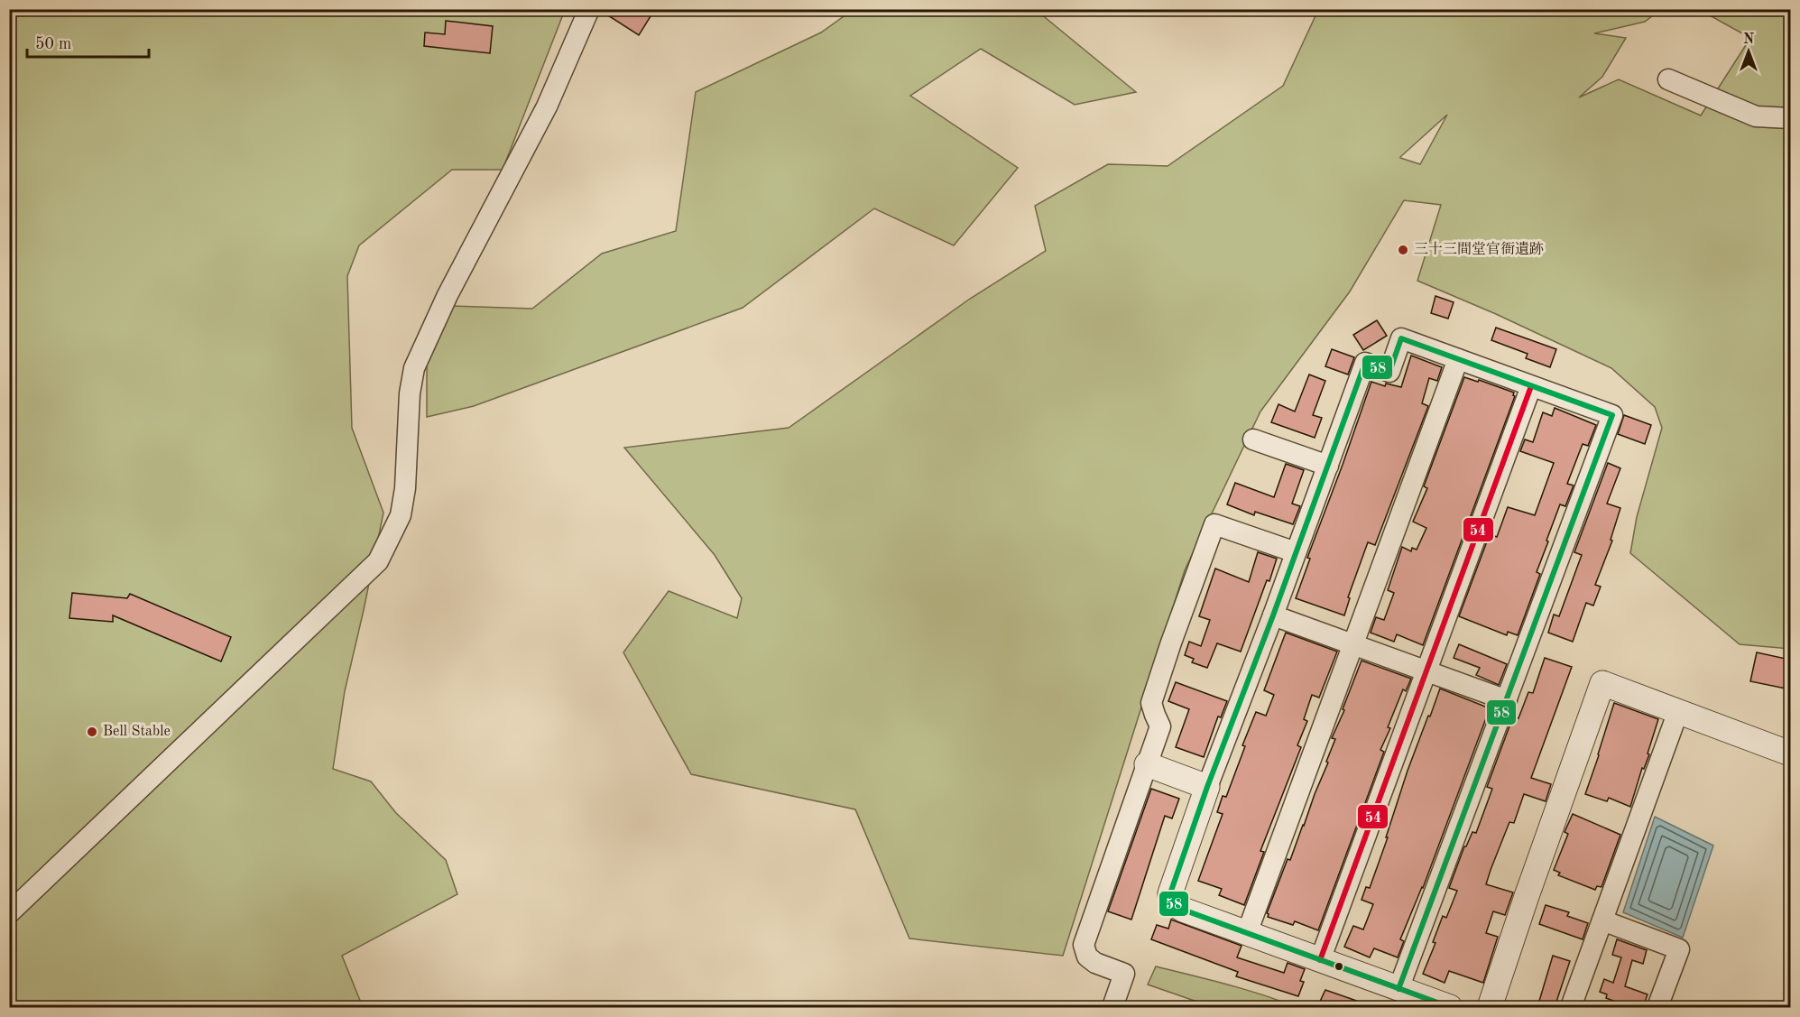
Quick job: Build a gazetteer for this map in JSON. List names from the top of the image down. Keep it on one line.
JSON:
{"places":["三十三間堂官衙遺跡","Bell Stable"],"lines":["transit line 58","transit line 54"],"scale_bar":"50 m","north":"top"}
